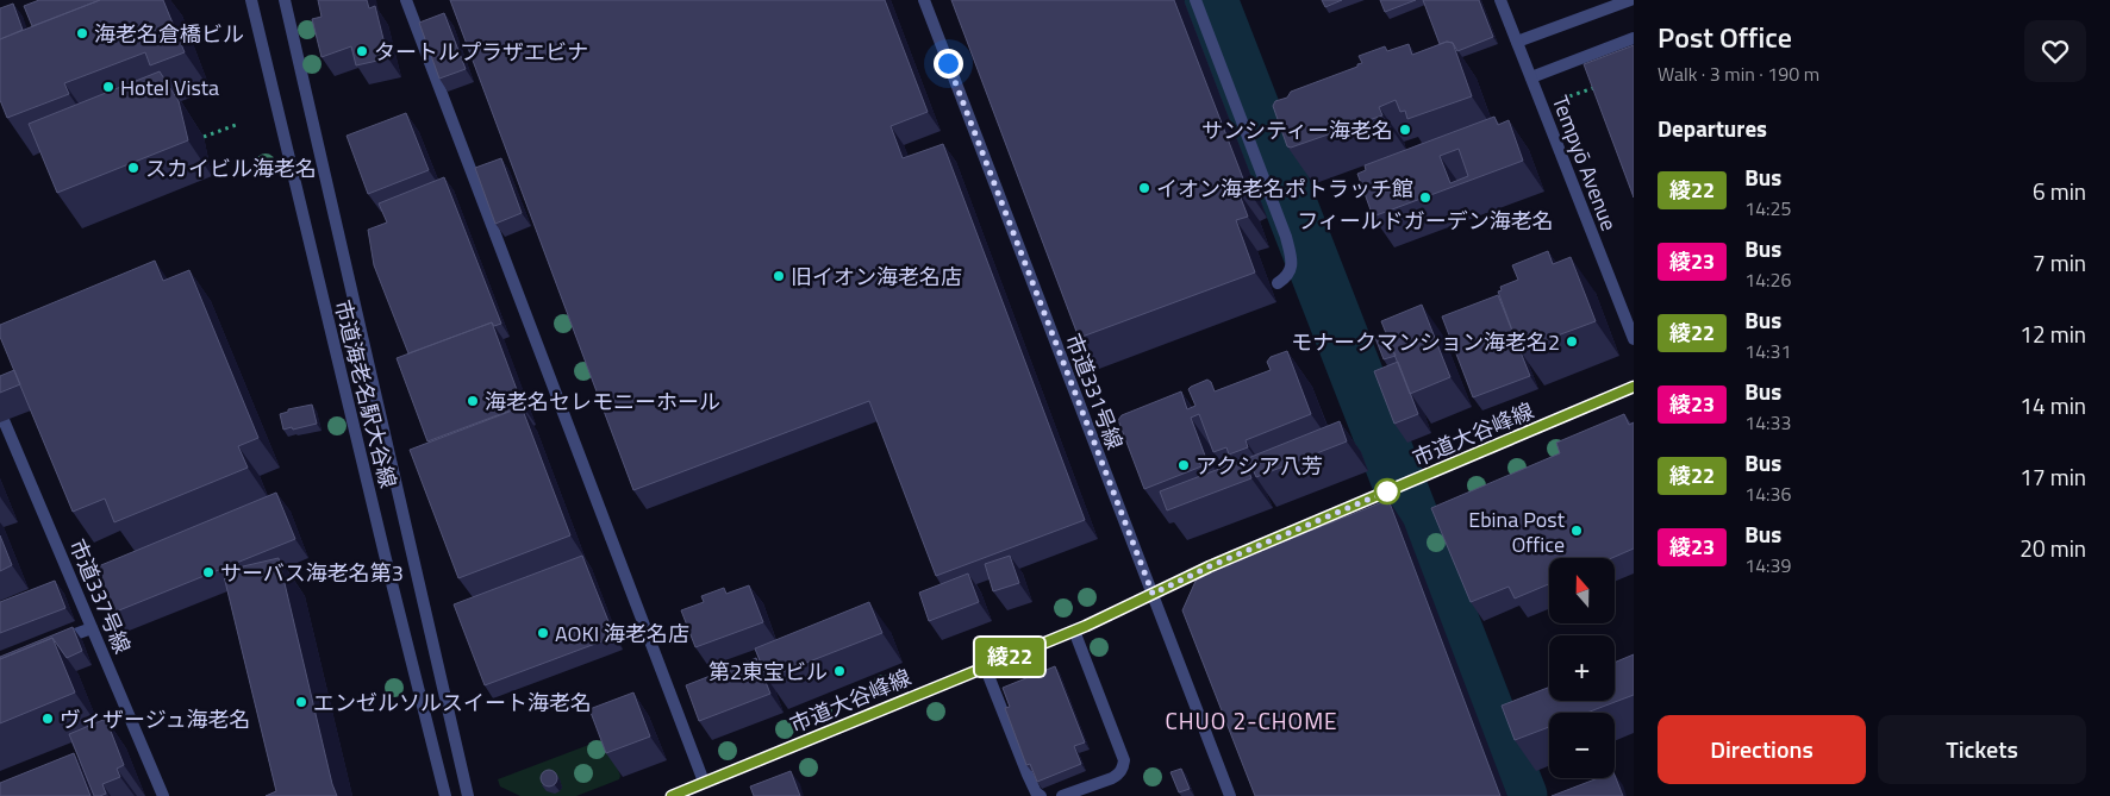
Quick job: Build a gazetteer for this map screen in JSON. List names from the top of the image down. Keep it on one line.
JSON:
{"streets":{"street":["Tempyō Avenue","市道331号線","市道海老名駅大谷線","市道大谷峰線","市道337号線"]},"crossings":[["市道331号線","市道大谷峰線"]],"districts":["CHUO 2-CHOME"],"places":["海老名倉橋ビル","タートルプラザエビナ","Hotel Vista","サンシティー海老名","スカイビル海老名","イオン海老名ポトラッチ館","フィールドガーデン海老名","旧イオン海老名店","モナークマンション海老名2","海老名セレモニーホール","アクシア八芳","Ebina Post Office","サーバス海老名第3","AOKI 海老名店","第2東宝ビル","エンゼルソルスイート海老名","ヴィザージュ海老名"],"lines":["bus line 綾22"],"north":"top","page":{"on_map":"綾22","heading":[["Post Office","Walk · 3 min · 190 m"],"Departures"],"list":[{"mark":"綾22","name":"Bus","note":"14:25","value":"6 min"},{"mark":"綾23","name":"Bus","note":"14:26","value":"7 min"},{"mark":"綾22","name":"Bus","note":"14:31","value":"12 min"},{"mark":"綾23","name":"Bus","note":"14:33","value":"14 min"},{"mark":"綾22","name":"Bus","note":"14:36","value":"17 min"},{"mark":"綾23","name":"Bus","note":"14:39","value":"20 min"}],"map_buttons":["+","−"],"buttons":["Directions","Tickets"]}}
